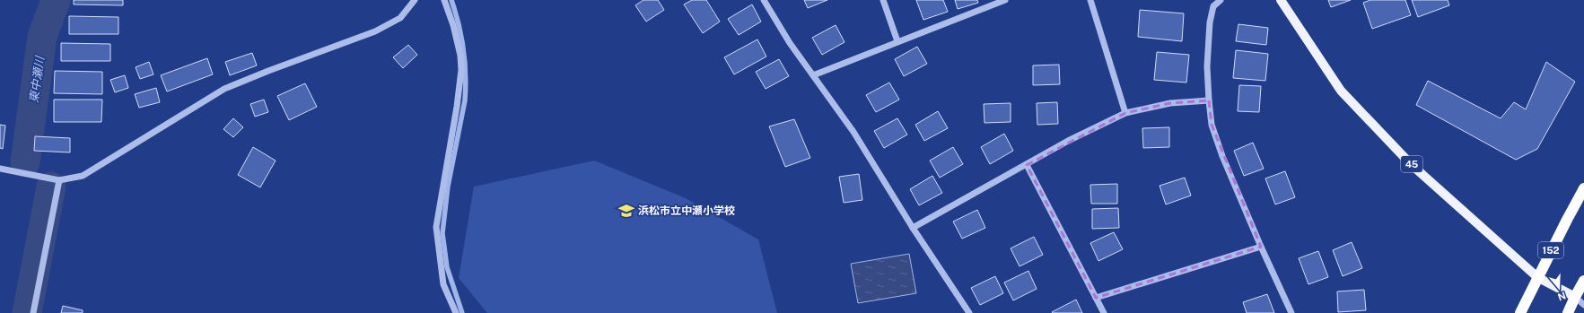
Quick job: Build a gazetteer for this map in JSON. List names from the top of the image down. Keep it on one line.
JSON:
{"streets":{"highway":["152"],"main road":["45"]},"crossings":[["45","152"]],"water":["東中瀬川"],"places":{"school or university":["浜松市立中瀬小学校"]},"north":"bottom"}
